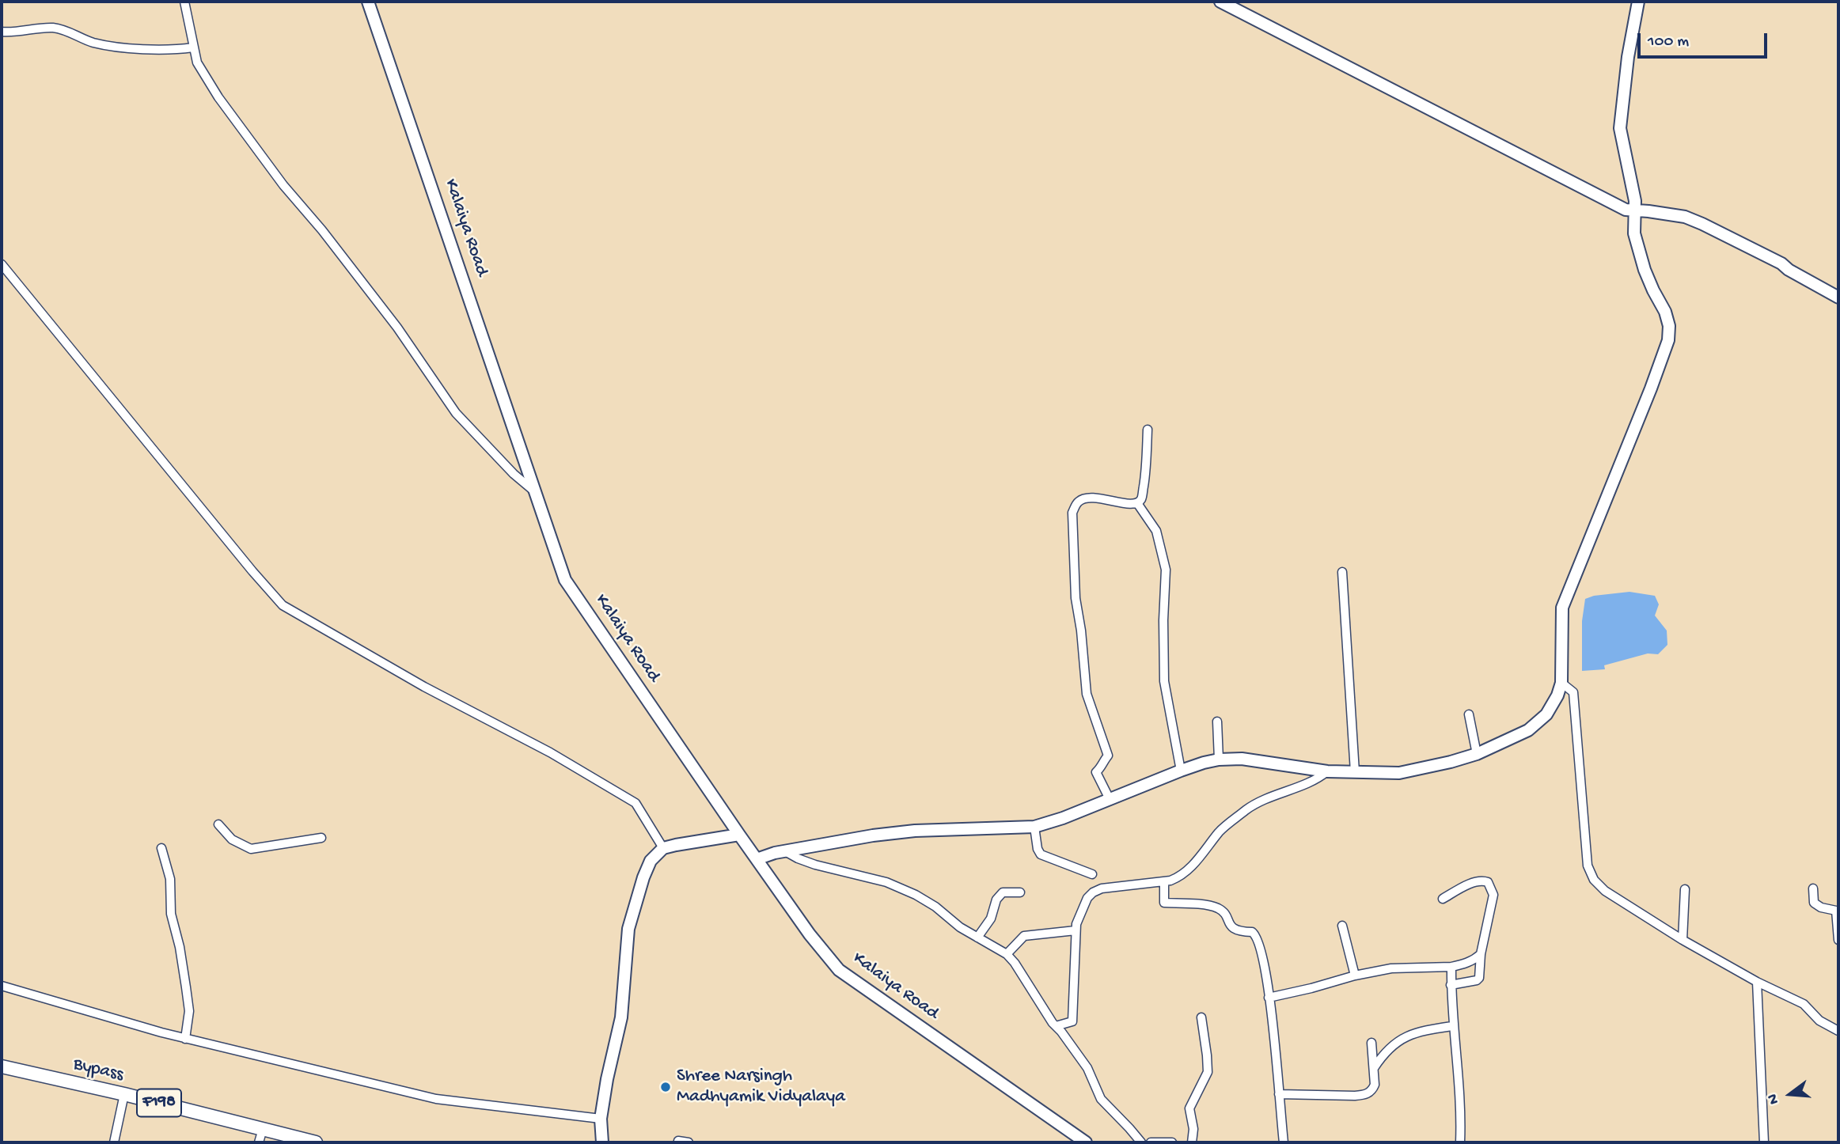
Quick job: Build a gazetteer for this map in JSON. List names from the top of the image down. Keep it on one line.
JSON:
{"streets":{"main road":["Bypass","F198"],"street":["Kalaiya Road"]},"places":["Shree Narsingh Madhyamik Vidyalaya"],"scale_bar":"100 m","north":"left"}
